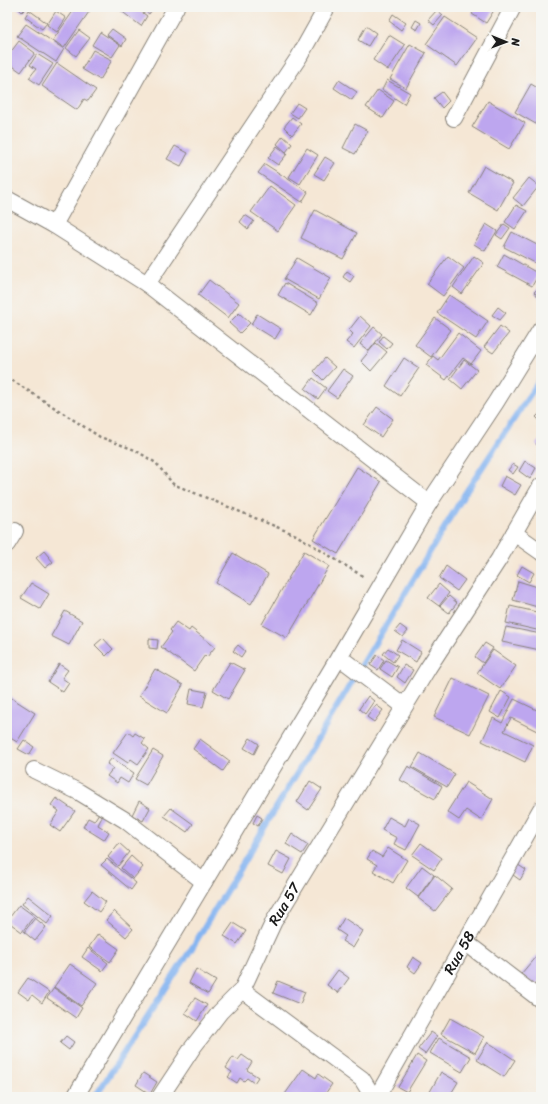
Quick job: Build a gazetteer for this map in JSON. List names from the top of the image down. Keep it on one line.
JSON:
{"streets":{"street":["Rua 57","Rua 58"]},"north":"right"}
